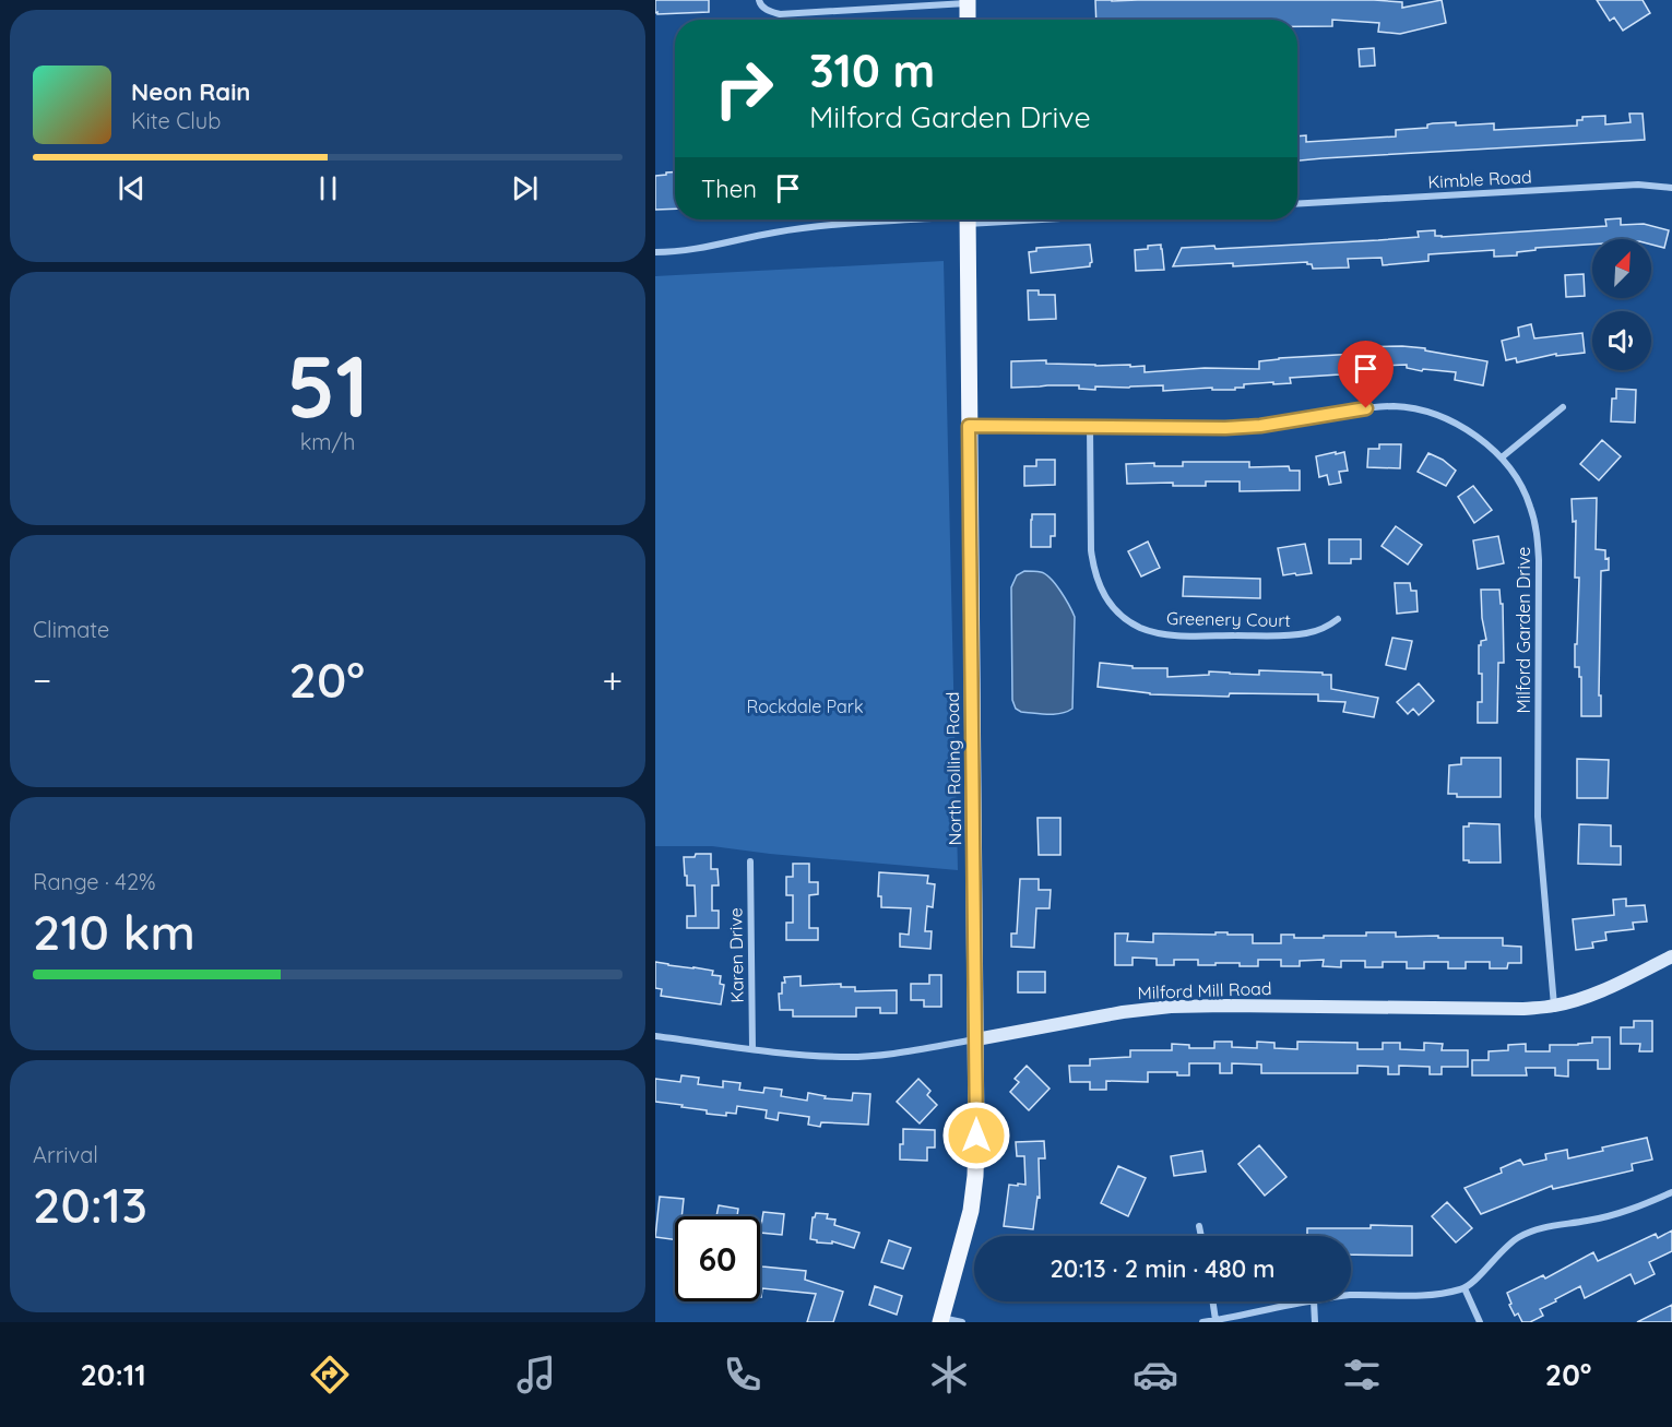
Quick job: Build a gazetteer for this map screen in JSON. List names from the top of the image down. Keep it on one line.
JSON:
{"streets":{"main road":["North Rolling Road","Milford Mill Road"],"street":["Kimble Road","Greenery Court","Milford Garden Drive","Karen Drive"]},"crossings":[["Greenery Court","Milford Garden Drive"],["Milford Garden Drive","North Rolling Road"],["Milford Garden Drive","Milford Mill Road"],["North Rolling Road","Milford Mill Road"],["Karen Drive","Milford Mill Road"]],"parks":["Rockdale Park"],"north":"top right","page":{"turn":["310 m","Milford Garden Drive"],"song":["Neon Rain","Kite Club"],"then":"Then","tile":[["51","km/h"],"Climate",["Range · 42%","210 km"],["Arrival","20:13"]],"heat":["−","20°","+"],"limit":"60","trip":"20:13 · 2 min · 480 m","tabs":["20:11","20°"]}}
